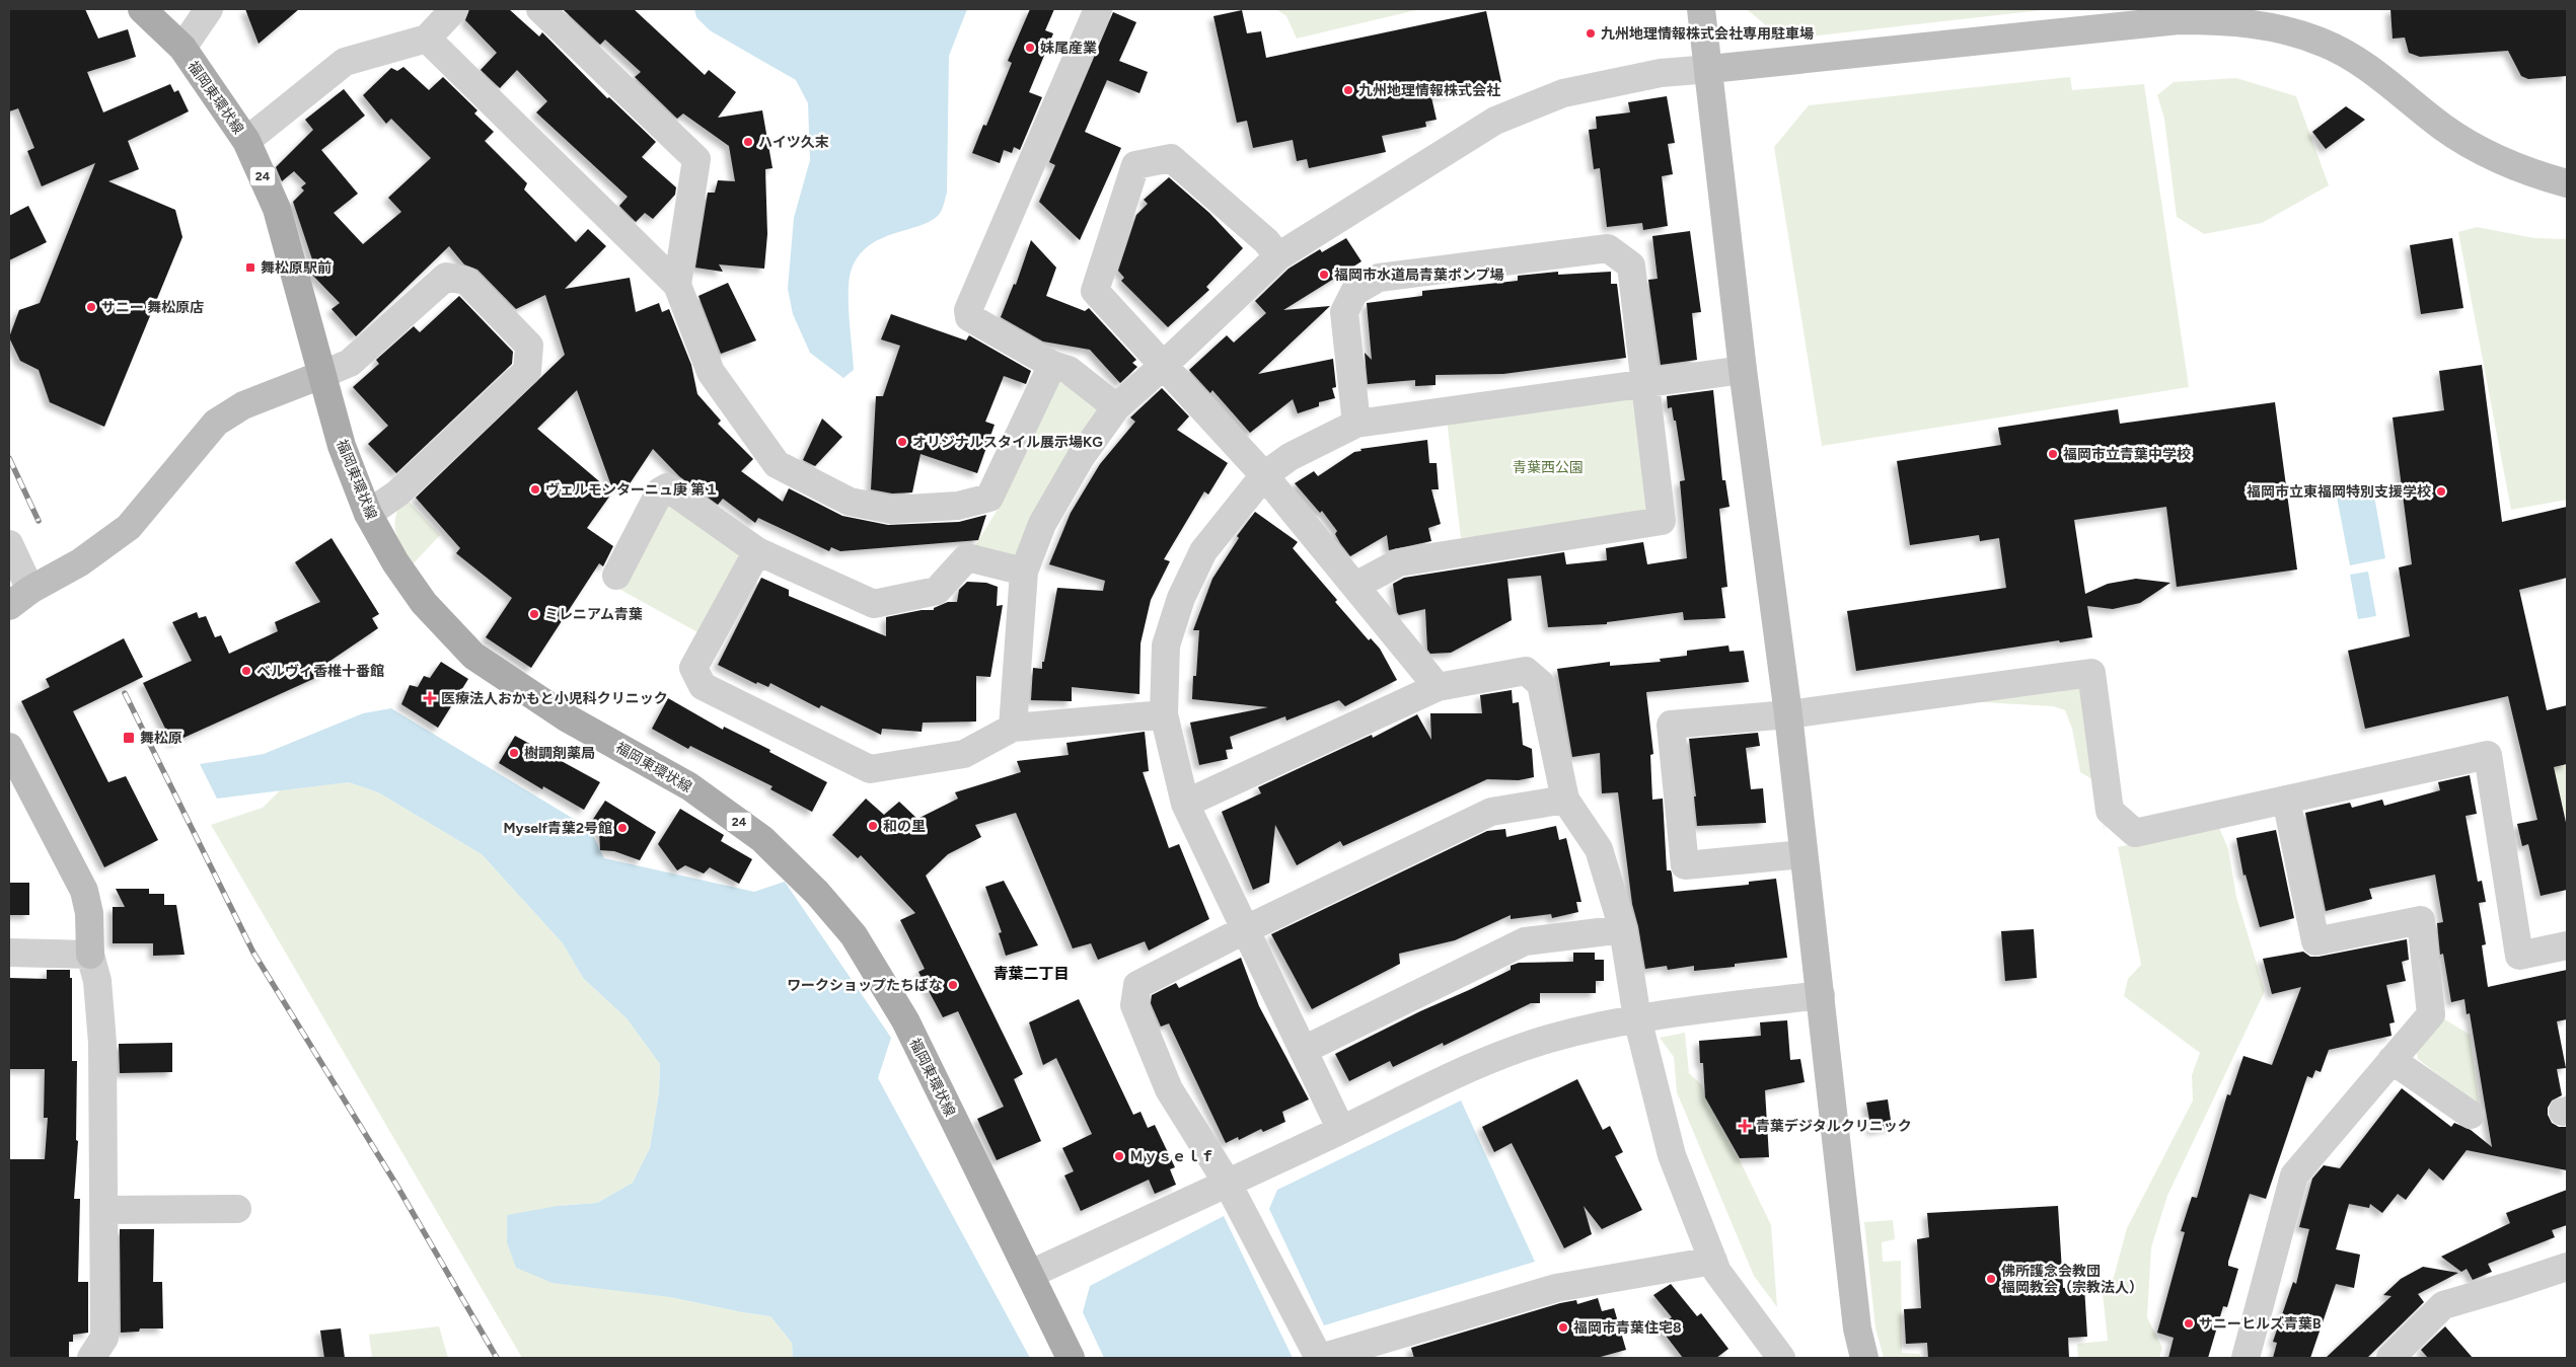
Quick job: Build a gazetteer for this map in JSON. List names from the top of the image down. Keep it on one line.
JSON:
{"streets":{"main road":["福岡東環状線","24"]},"districts":["青葉二丁目"],"parks":["青葉西公園"],"places":{"other":["九州地理情報株式会社専用駐車場","妹尾産業","九州地理情報株式会社","ハイツ久末","福岡市水道局青葉ポンプ場","サニー 舞松原店","オリジナルスタイル展示場KG","福岡市立青葉中学校","ヴェルモンターニュ庚 第１","福岡市立東福岡特別支援学校","ミレニアム青葉","ベルヴィ香椎十番館","樹調剤薬局","和の里","Myself青葉2号館","ワークショップたちばな","Ｍｙｓｅｌｆ","佛所護念会教団 福岡教会（宗教法人）","サニーヒルズ青葉B","福岡市青葉住宅8"],"transit":["舞松原駅前","舞松原"],"health":["医療法人おかもと小児科クリニック","青葉デジタルクリニック"]}}
